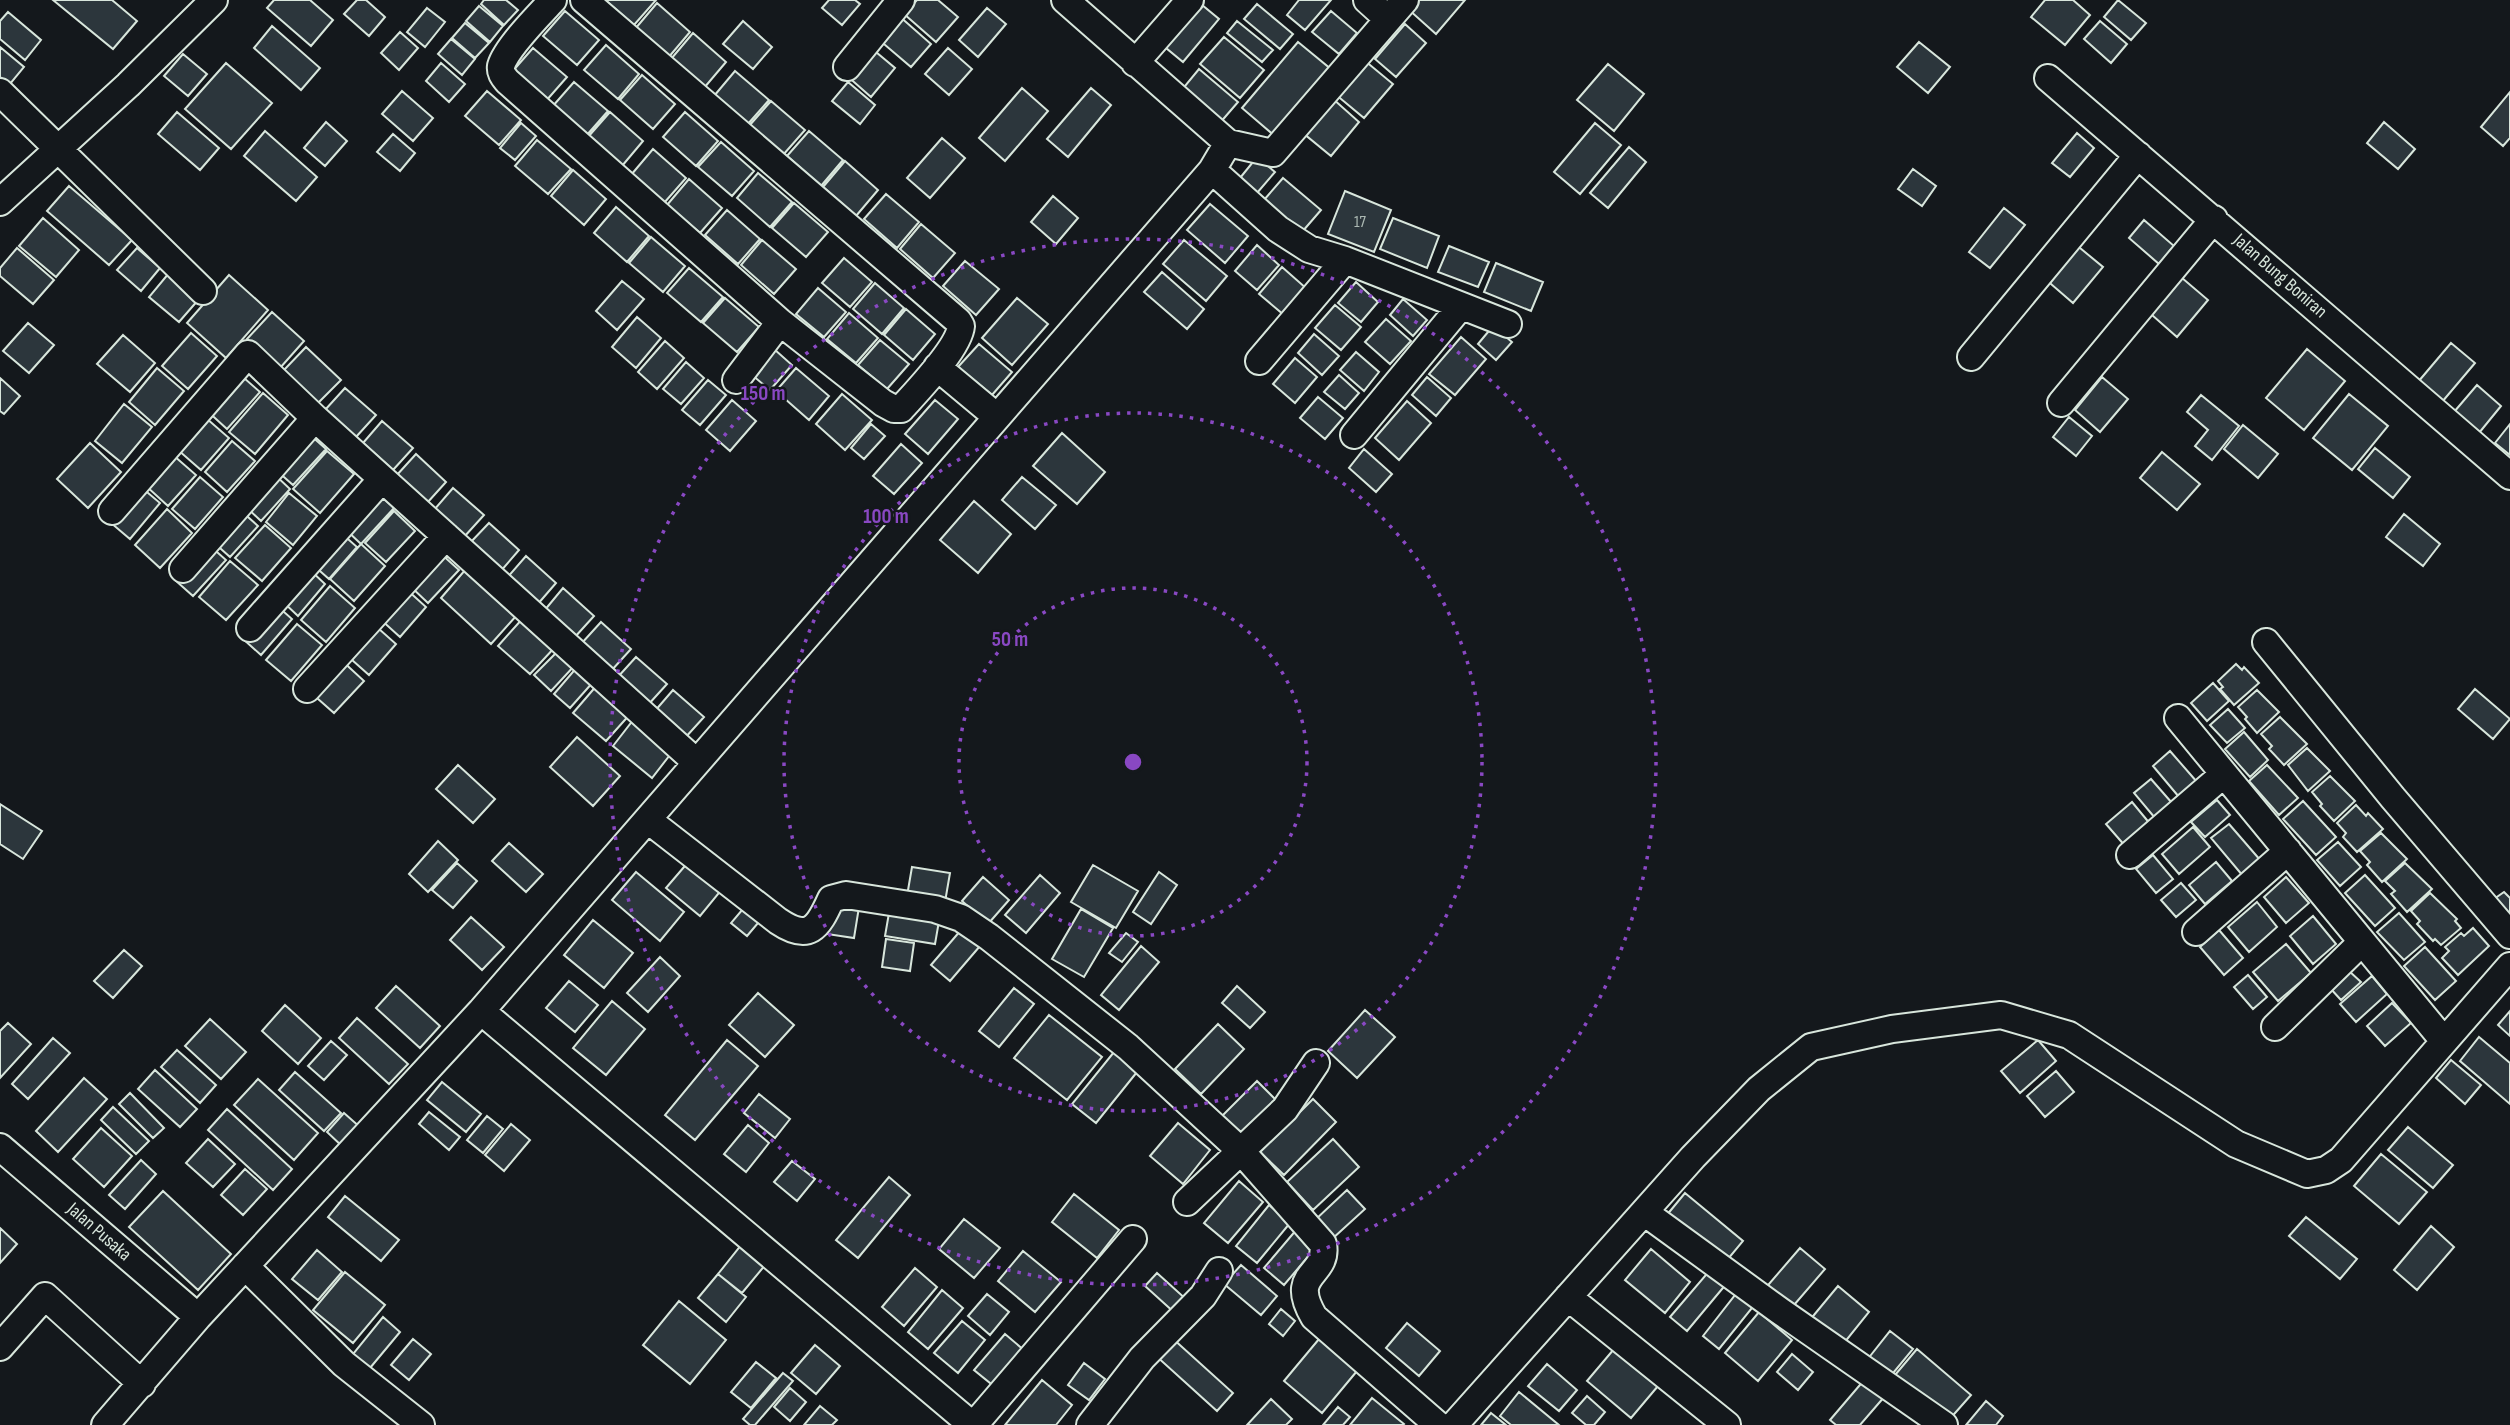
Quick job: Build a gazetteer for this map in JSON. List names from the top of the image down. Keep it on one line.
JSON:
{"streets":{"street":["Jalan Bung Boniran","Jalan Pusaka"]},"house_numbers":["17"],"rings":["150 m","100 m","50 m"]}
